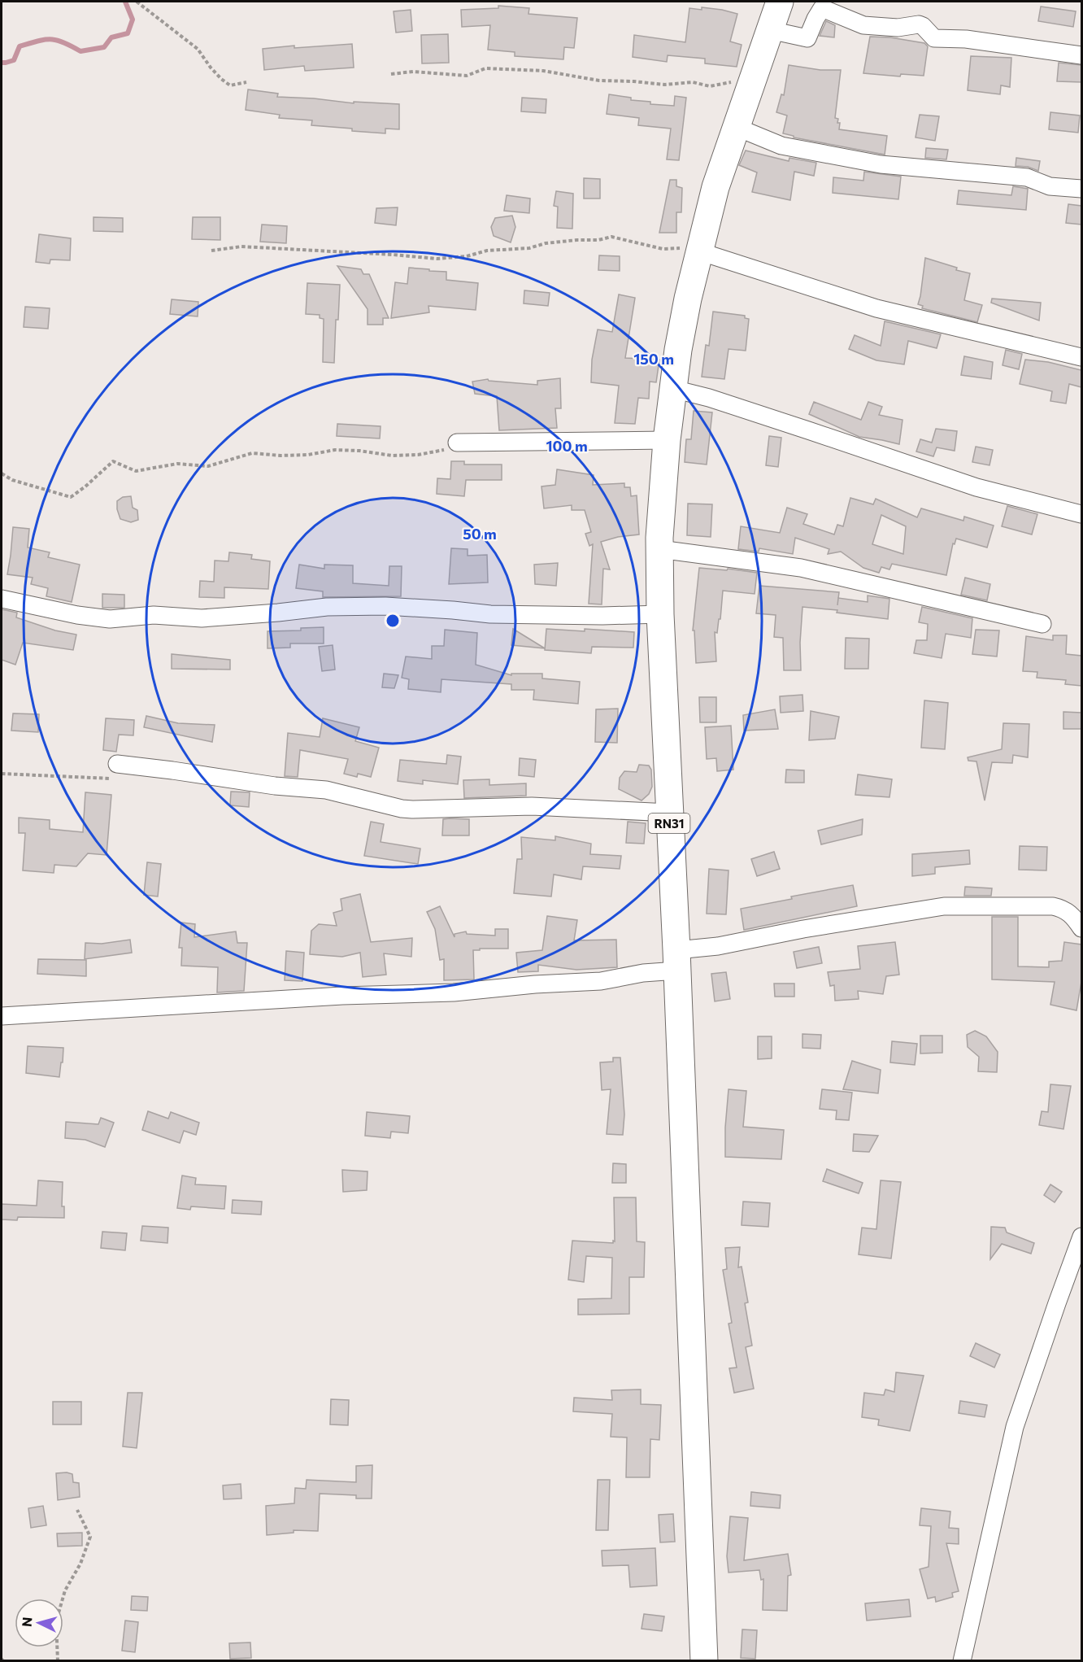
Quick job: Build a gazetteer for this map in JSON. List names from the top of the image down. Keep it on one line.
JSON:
{"streets":{"main road":["RN31"]},"north":"left","rings":["150 m","100 m","50 m"]}
